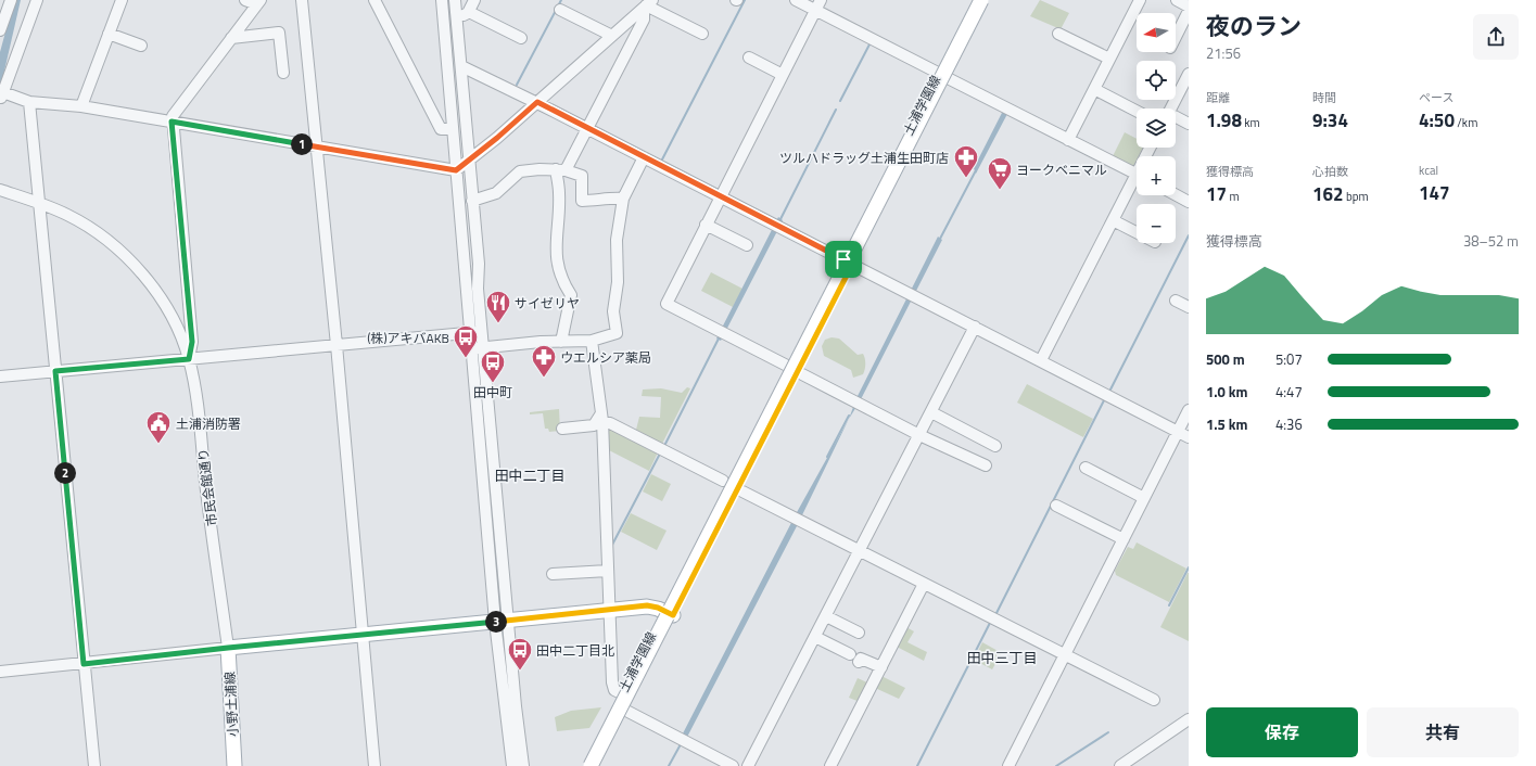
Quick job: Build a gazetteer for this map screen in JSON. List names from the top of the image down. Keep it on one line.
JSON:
{"streets":{"main road":["土浦学園線","小野土浦線"],"street":["市民会館通り"]},"crossings":[["市民会館通り","小野土浦線"]],"districts":["田中二丁目","田中三丁目"],"places":{"pharmacy":["ツルハドラッグ土浦生田町店","ウエルシア薬局"],"supermarket":["ヨークベニマル"],"restaurant":["サイゼリヤ"],"bus stop":["(株)アキバAKB","田中町","田中二丁目北"],"public building":["土浦消防署"]},"north":"left","page":{"heading":["夜のラン","21:56"],"map_buttons":["+","−"],"stats":[["距離","1.98 km"],["時間","9:34"],["ペース","4:50 /km"],["獲得標高","17 m"],["心拍数","162 bpm"],["kcal","147"]],"pins":["1","2","3"],"chart":["獲得標高","38–52 m"],"list":[{"name":"500 m","note":"5:07"},{"name":"1.0 km","note":"4:47"},{"name":"1.5 km","note":"4:36"}],"buttons":["保存","共有"]}}
